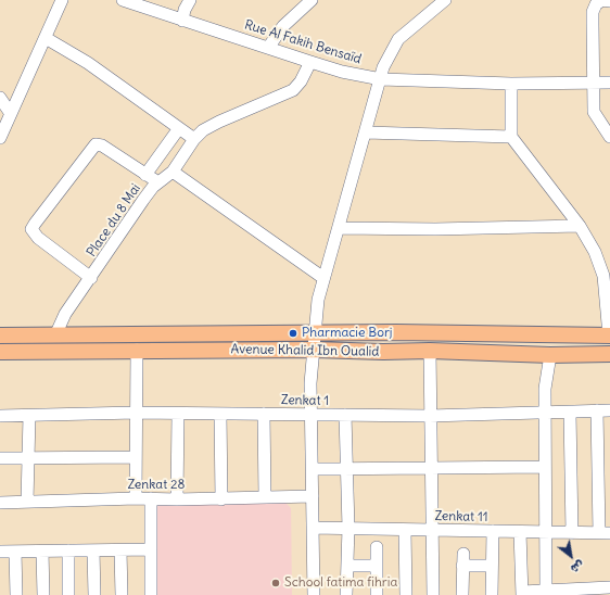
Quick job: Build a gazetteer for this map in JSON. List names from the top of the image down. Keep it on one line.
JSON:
{"streets":{"main road":["Avenue Khalid Ibn Oualid"],"street":["Rue Al Fakih Bensaïd","Place du 8 Mai","Zenkat 1","Zenkat 28","Zenkat 11"]},"crossings":[["Rue Al Fakih Bensaïd","Place du 8 Mai"],["Place du 8 Mai","Avenue Khalid Ibn Oualid"]],"places":["Pharmacie Borj","School fatima fihria"],"north":"bottom right"}
